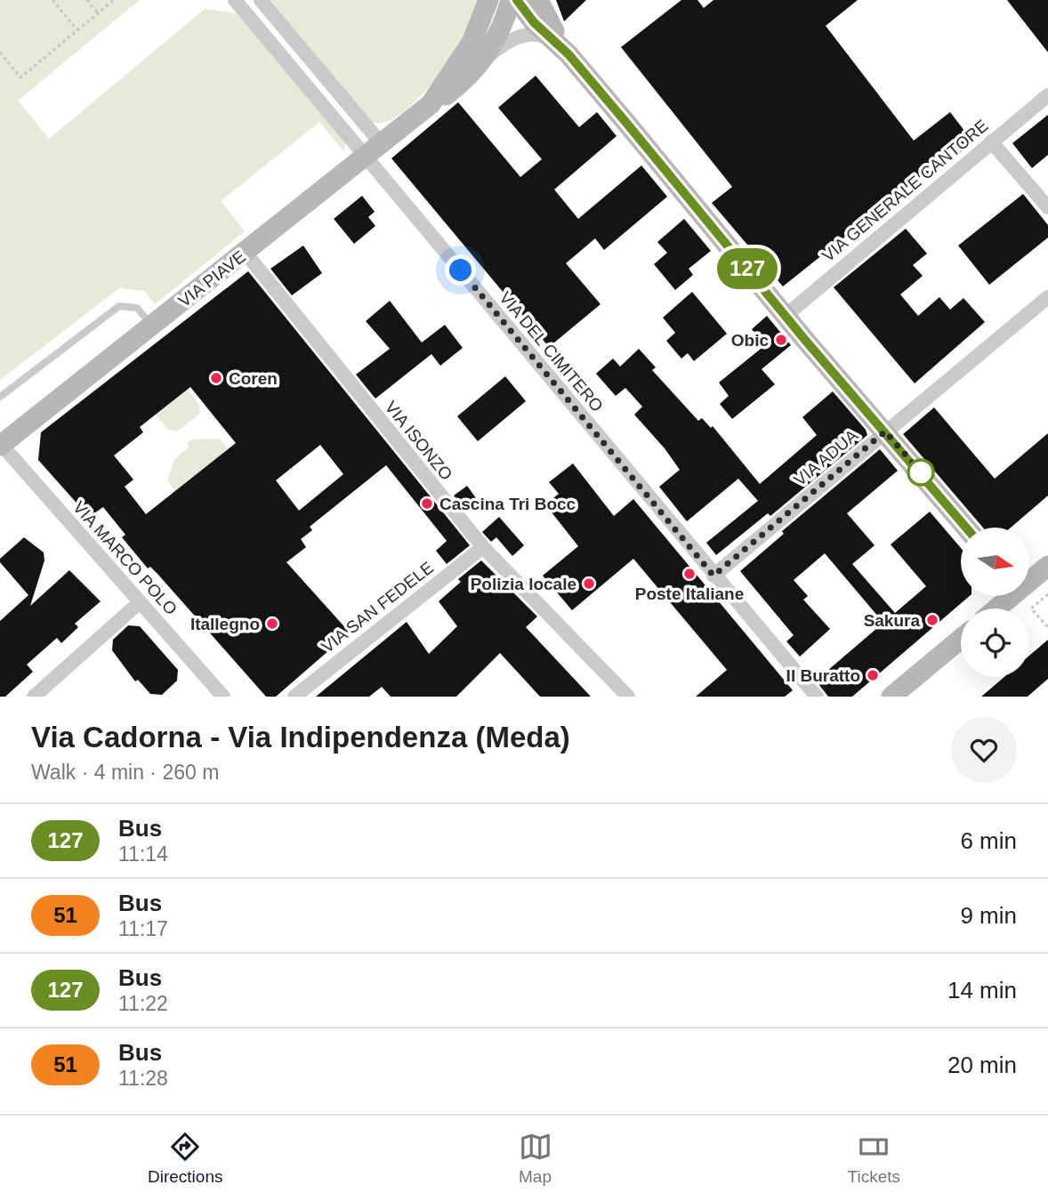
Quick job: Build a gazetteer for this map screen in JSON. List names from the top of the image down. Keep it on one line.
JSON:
{"streets":{"street":["VIA GENERALE CANTORE","VIA PIAVE","VIA DEL CIMITERO","VIA ISONZO","VIA ADUA","VIA MARCO POLO","VIA SAN FEDELE"]},"crossings":[["VIA PIAVE","VIA DEL CIMITERO"],["VIA PIAVE","VIA ISONZO"],["VIA PIAVE","VIA MARCO POLO"],["VIA DEL CIMITERO","VIA ADUA"],["VIA ISONZO","VIA SAN FEDELE"]],"places":["Obic","Coren","Cascina Tri Bocc","Poste Italiane","Polizia locale","Sakura","Itallegno","Il Buratto"],"lines":["bus line 127"],"north":"right","page":{"on_map":"127","heading":["Via Cadorna - Via Indipendenza (Meda)","Walk · 4 min · 260 m"],"list":[{"mark":"127","name":"Bus","note":"11:14","value":"6 min"},{"mark":"51","name":"Bus","note":"11:17","value":"9 min"},{"mark":"127","name":"Bus","note":"11:22","value":"14 min"},{"mark":"51","name":"Bus","note":"11:28","value":"20 min"}],"tabs":["Directions","Map","Tickets"]}}
